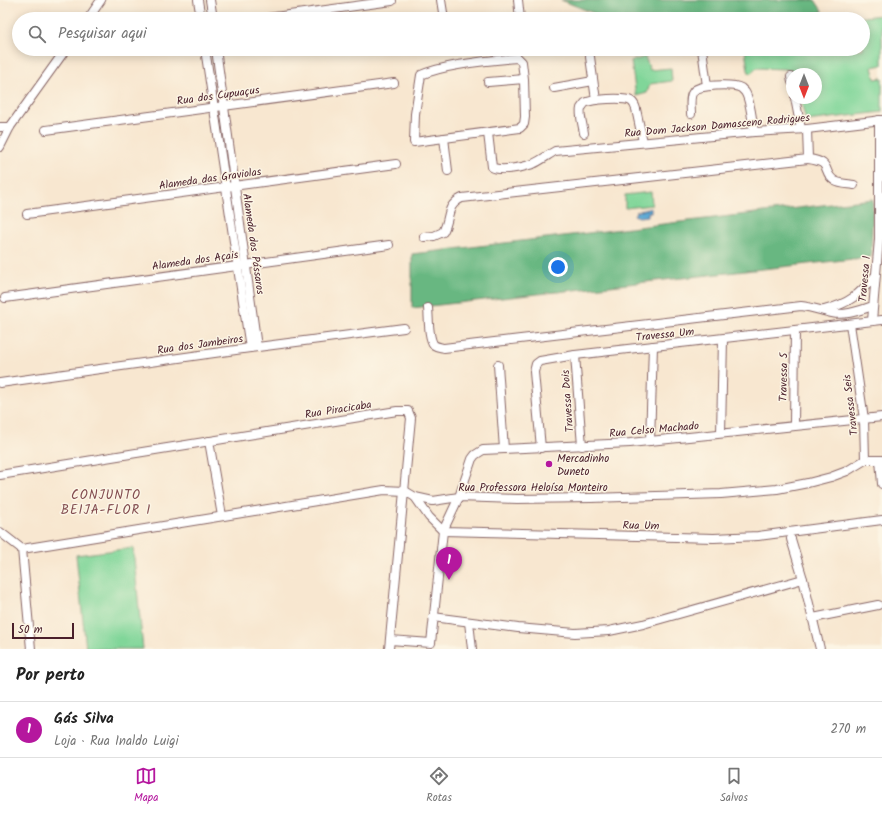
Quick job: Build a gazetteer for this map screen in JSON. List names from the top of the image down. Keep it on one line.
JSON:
{"streets":{"street":["Rua dos Cupuaçus","Rua Dom Jackson Damasceno Rodrigues","Alameda das Graviolas","Alameda dos Pássaros","Alameda dos Açais","Travessa 1","Travessa Um","Rua dos Jambeiros","Travessa 5","Travessa Dois","Travessa Seis","Rua Piracicaba","Rua Celso Machado","Rua Professora Heloísa Monteiro","Rua Um"]},"crossings":[["Rua dos Cupuaçus","Alameda dos Pássaros"],["Rua Dom Jackson Damasceno Rodrigues","Travessa 1"],["Alameda das Graviolas","Alameda dos Pássaros"],["Alameda dos Pássaros","Alameda dos Açais"],["Alameda dos Pássaros","Rua dos Jambeiros"],["Travessa 1","Travessa Um"],["Travessa Um","Travessa 5"],["Travessa Um","Travessa Dois"],["Travessa Um","Travessa Seis"],["Travessa Um","Rua Celso Machado"],["Travessa 5","Rua Celso Machado"],["Travessa Dois","Rua Celso Machado"],["Travessa Seis","Rua Celso Machado"],["Travessa Seis","Rua Professora Heloísa Monteiro"],["Rua Piracicaba","Rua Professora Heloísa Monteiro"],["Rua Celso Machado","Rua Professora Heloísa Monteiro"]],"districts":["CONJUNTO BEIJA-FLOR I"],"places":["Mercadinho Duneto"],"scale_bar":"50 m","north":"bottom","page":{"search":"Pesquisar aqui","pins":"1","scale":"50 m","heading":"Por perto","list":[{"mark":"1","name":"Gás Silva","note":"Loja · Rua Inaldo Luigi","value":"270 m"}],"nav":["Mapa","Rotas","Salvos"]}}
